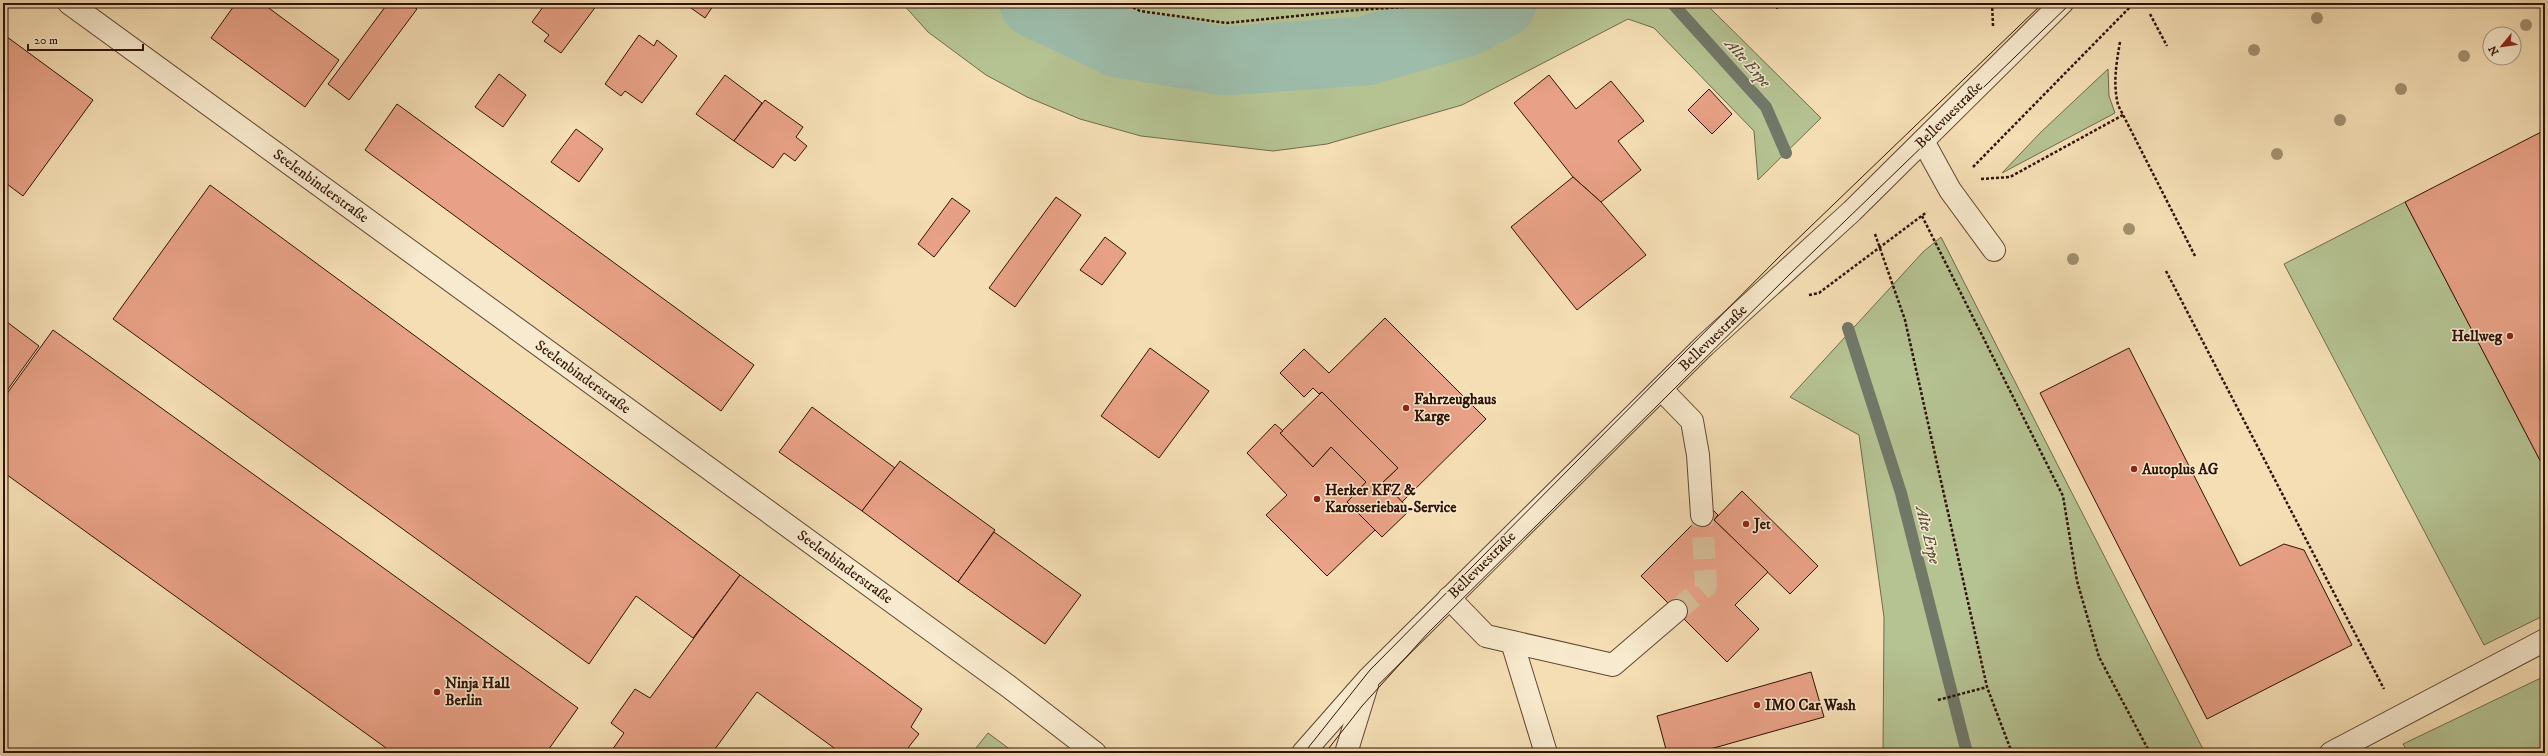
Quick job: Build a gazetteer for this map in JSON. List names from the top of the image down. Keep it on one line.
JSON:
{"streets":{"street":["Bellevuestraße","Seelenbinderstraße"]},"water":["Alte Erpe"],"places":["Hellweg","Fahrzeughaus Karge","Autoplus AG","Herker KFZ & Karosseriebau-Service","Jet","Ninja Hall Berlin","IMO Car Wash"],"scale_bar":"20 m","north":"bottom left"}
